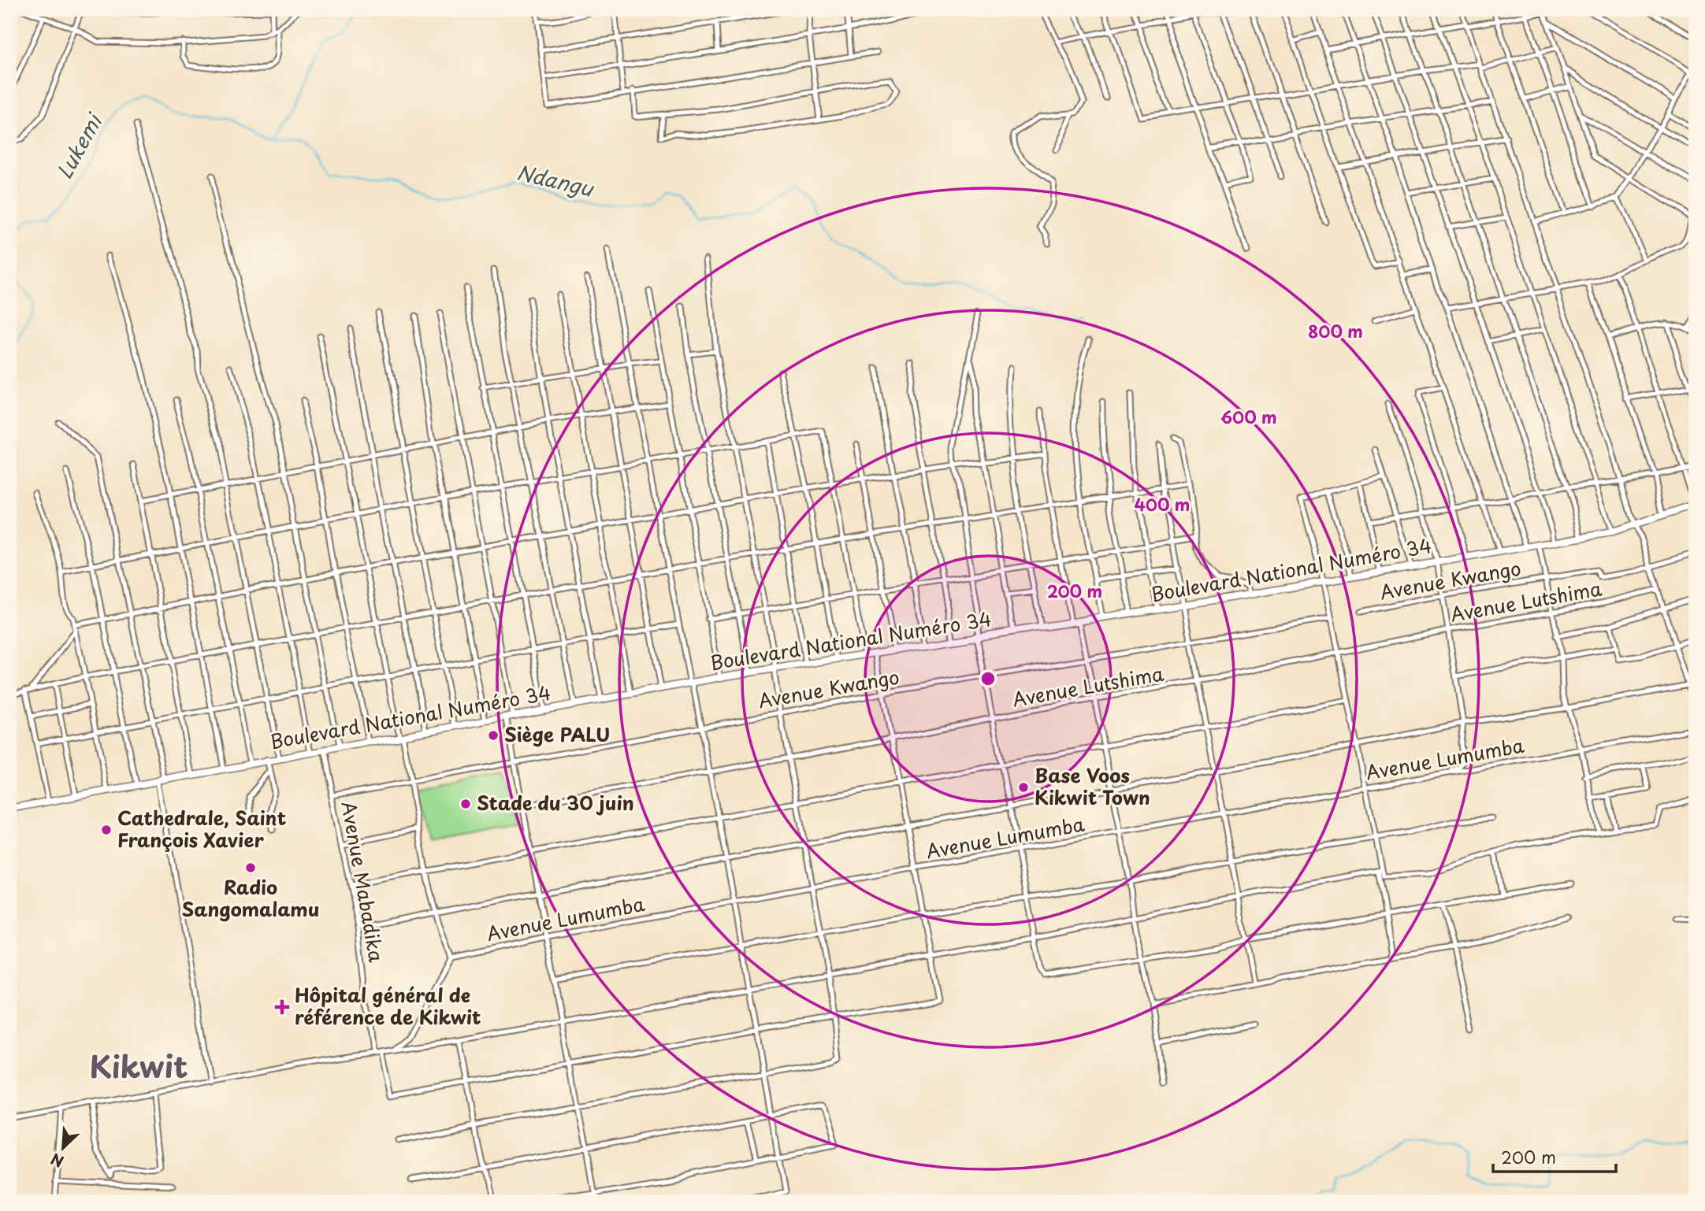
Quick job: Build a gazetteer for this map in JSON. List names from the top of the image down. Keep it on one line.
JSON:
{"streets":{"main road":["Boulevard National Numéro 34"],"street":["Avenue Kwango","Avenue Lutshima","Avenue Lumumba","Avenue Mabadika"]},"crossings":[["Boulevard National Numéro 34","Avenue Mabadika"],["Avenue Kwango","Avenue Mabadika"]],"districts":["Kikwit"],"water":["Lukemi","Ndangu"],"places":{"other":["Siège PALU","Base Voos Kikwit Town","Stade du 30 juin","Cathedrale, Saint François Xavier","Radio Sangomalamu"],"health":["Hôpital général de référence de Kikwit"]},"scale_bar":"200 m","north":"bottom left","rings":["800 m","600 m","400 m","200 m"]}
